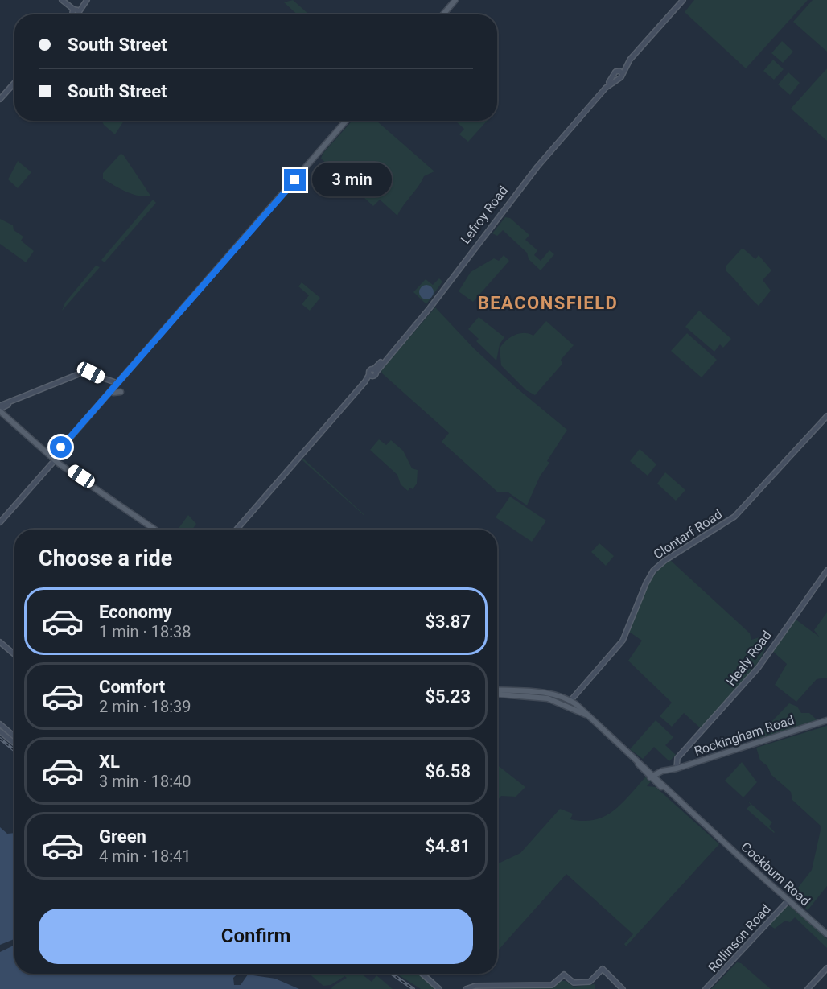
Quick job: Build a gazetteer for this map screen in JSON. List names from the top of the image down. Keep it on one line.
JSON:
{"streets":{"main road":["Rockingham Road","Cockburn Road"],"street":["Lefroy Road","Clontarf Road","Healy Road","Rollinson Road"]},"crossings":[["Clontarf Road","Cockburn Road"],["Healy Road","Rockingham Road"],["Rockingham Road","Cockburn Road"],["Cockburn Road","Rollinson Road"]],"districts":["BEACONSFIELD"],"page":{"banner":["South Street","South Street"],"bubble":"3 min","heading":"Choose a ride","list":[{"name":"Economy","note":"1 min · 18:38","value":"$3.87"},{"name":"Comfort","note":"2 min · 18:39","value":"$5.23"},{"name":"XL","note":"3 min · 18:40","value":"$6.58"},{"name":"Green","note":"4 min · 18:41","value":"$4.81"}],"buttons":"Confirm"}}
